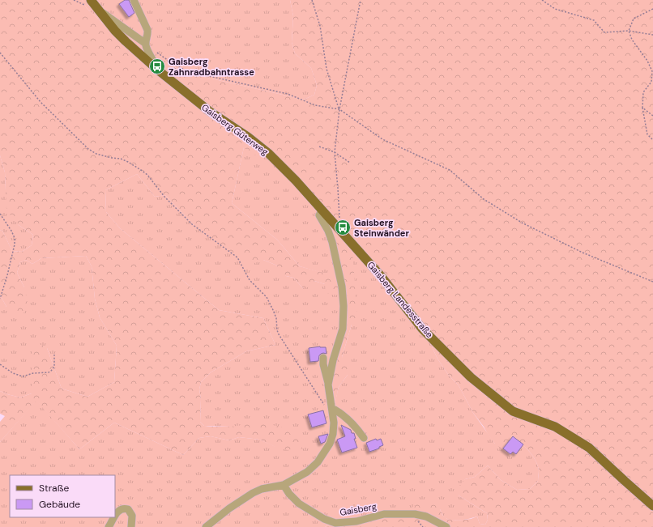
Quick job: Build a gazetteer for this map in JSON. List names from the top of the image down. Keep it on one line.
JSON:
{"streets":{"main road":["Gaisberg Güterweg","Gaisberg Landesstraße"],"street":["Gaisberg"]},"places":{"bus stop":["Gaisberg Zahnradbahntrasse","Gaisberg Steinwänder"]},"legend":["Straße","Gebäude"]}
